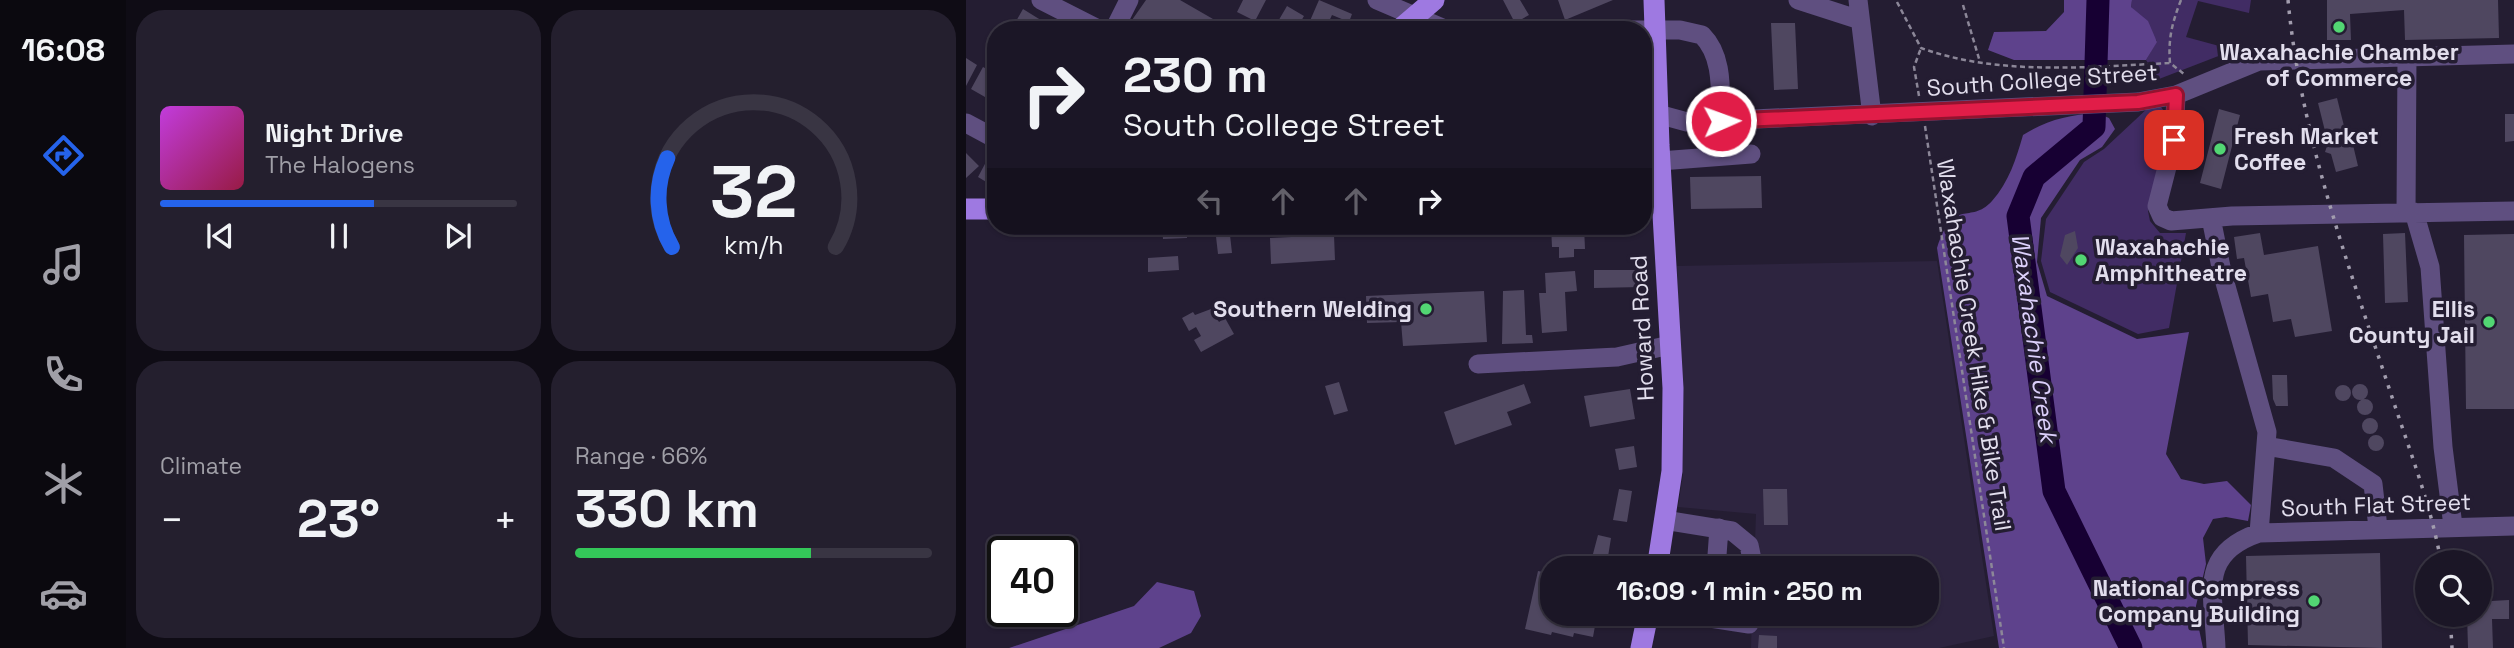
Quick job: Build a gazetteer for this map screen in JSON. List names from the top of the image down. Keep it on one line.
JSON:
{"streets":{"main road":["Howard Road"],"street":["South College Street","South Flat Street"],"path":["Waxahachie Creek Hike & Bike Trail"]},"crossings":[["South College Street","Waxahachie Creek Hike & Bike Trail"]],"water":["Waxahachie Creek"],"places":["Waxahachie Chamber of Commerce","Fresh Market Coffee","Waxahachie Amphitheatre","Southern Welding","Ellis County Jail","National Compress Company Building"],"page":{"tabs":"16:08","turn":["230 m","South College Street"],"song":["Night Drive","The Halogens"],"tile":["Climate",["Range · 66%","330 km"]],"heat":["−","23°","+"],"limit":"40","trip":"16:09 · 1 min · 250 m","gauge":["32","km/h"]}}
